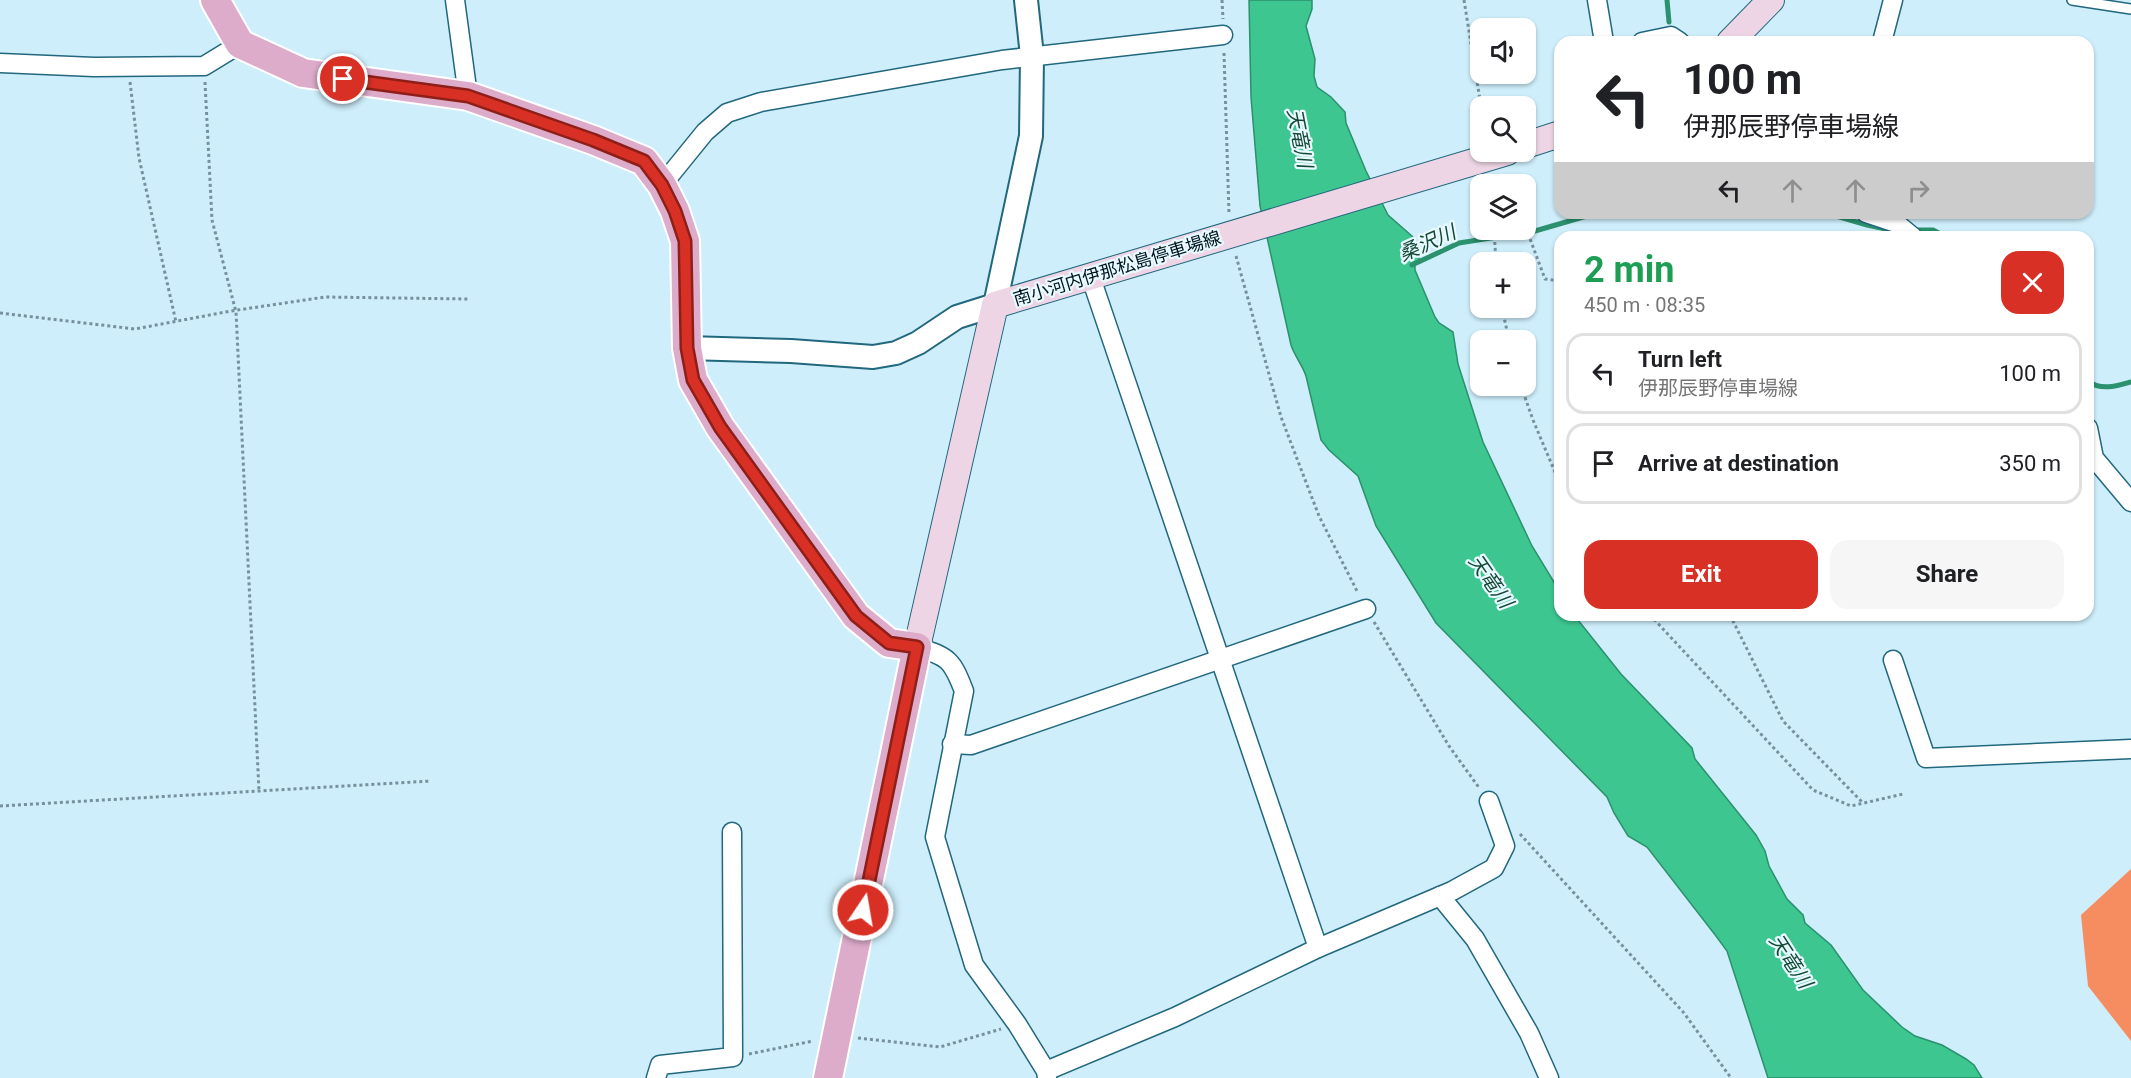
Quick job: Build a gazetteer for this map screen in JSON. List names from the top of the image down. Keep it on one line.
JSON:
{"streets":{"main road":["南小河内伊那松島停車場線"]},"water":["天竜川","桑沢川"],"page":{"map_buttons":["+","−"],"turn":["100 m","伊那辰野停車場線"],"heading":["2 min","450 m · 08:35"],"list":[{"name":"Turn left","note":"伊那辰野停車場線","value":"100 m"},{"name":"Arrive at destination","value":"350 m"}],"buttons":["Exit","Share"]}}
